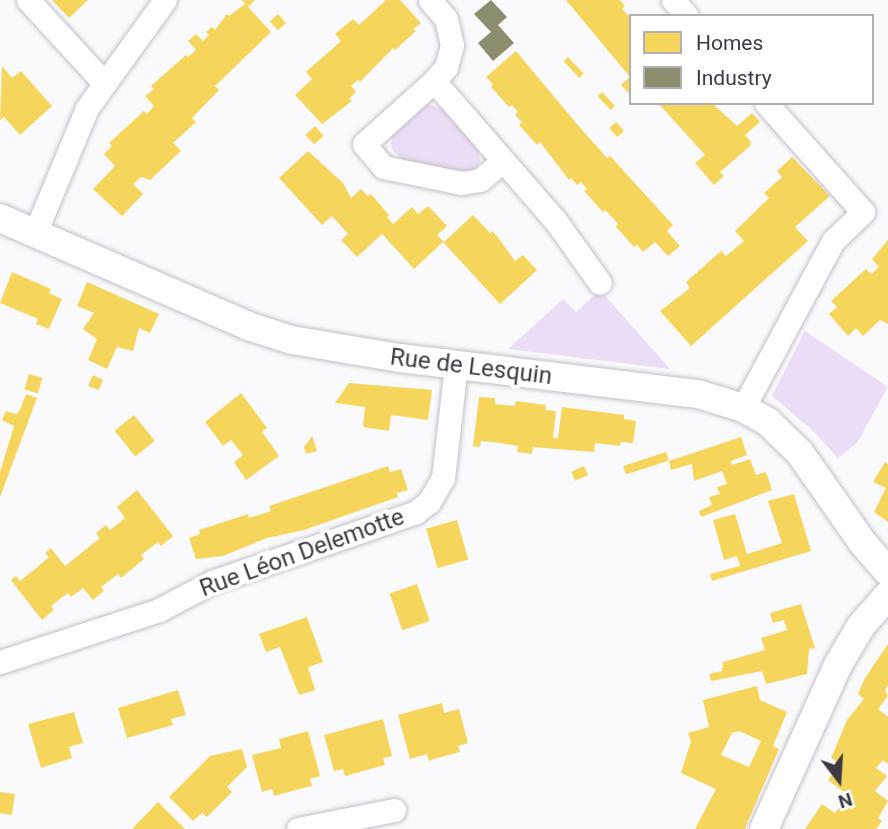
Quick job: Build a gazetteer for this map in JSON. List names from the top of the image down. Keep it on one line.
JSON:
{"streets":{"street":["Rue de Lesquin","Rue Léon Delemotte"]},"crossings":[["Rue de Lesquin","Rue Léon Delemotte"]],"legend":["Homes","Industry"],"north":"bottom"}
